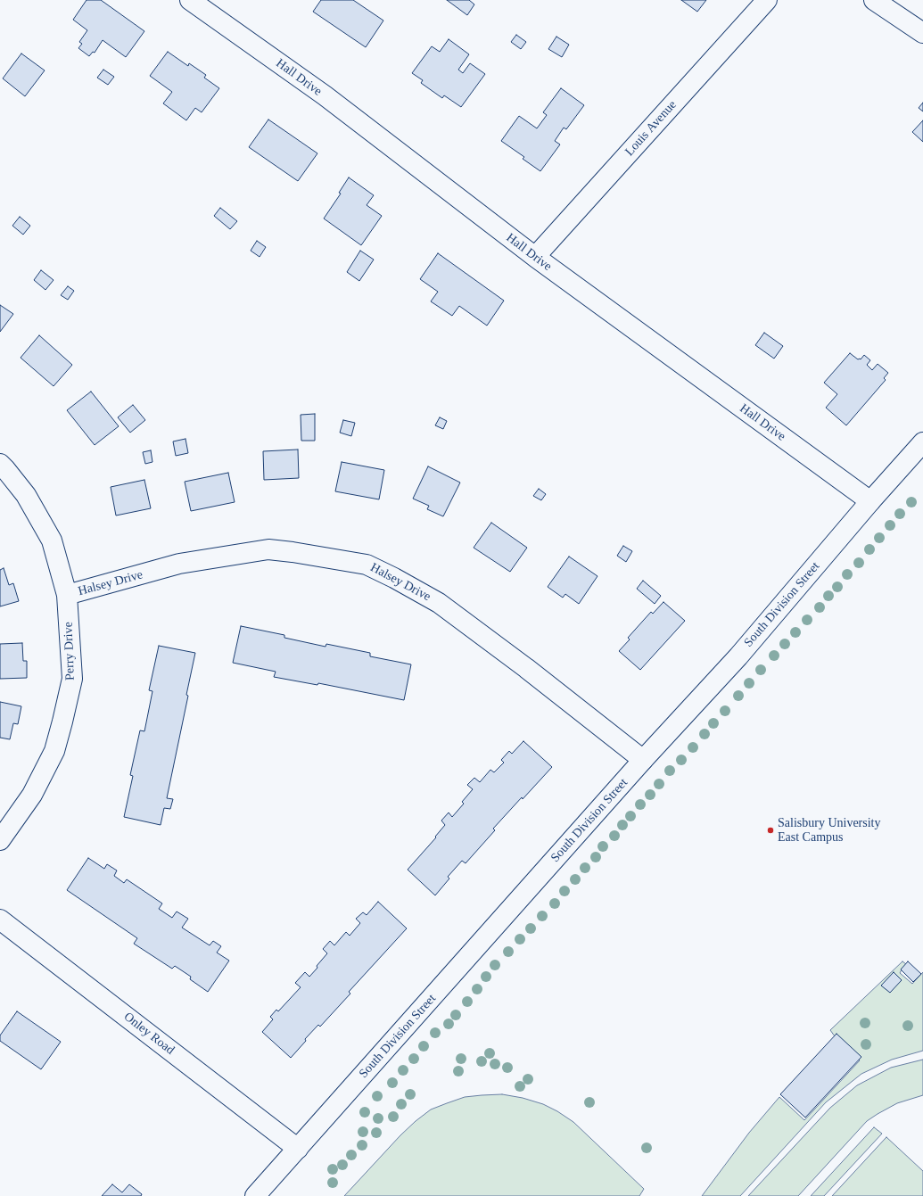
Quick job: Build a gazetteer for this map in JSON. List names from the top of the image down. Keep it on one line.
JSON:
{"streets":{"street":["Hall Drive","Louis Avenue","Halsey Drive","South Division Street","Perry Drive","Onley Road"]},"crossings":[["Hall Drive","Louis Avenue"],["Hall Drive","South Division Street"],["Halsey Drive","South Division Street"],["Halsey Drive","Perry Drive"],["South Division Street","Onley Road"]],"places":["Salisbury University East Campus"]}
